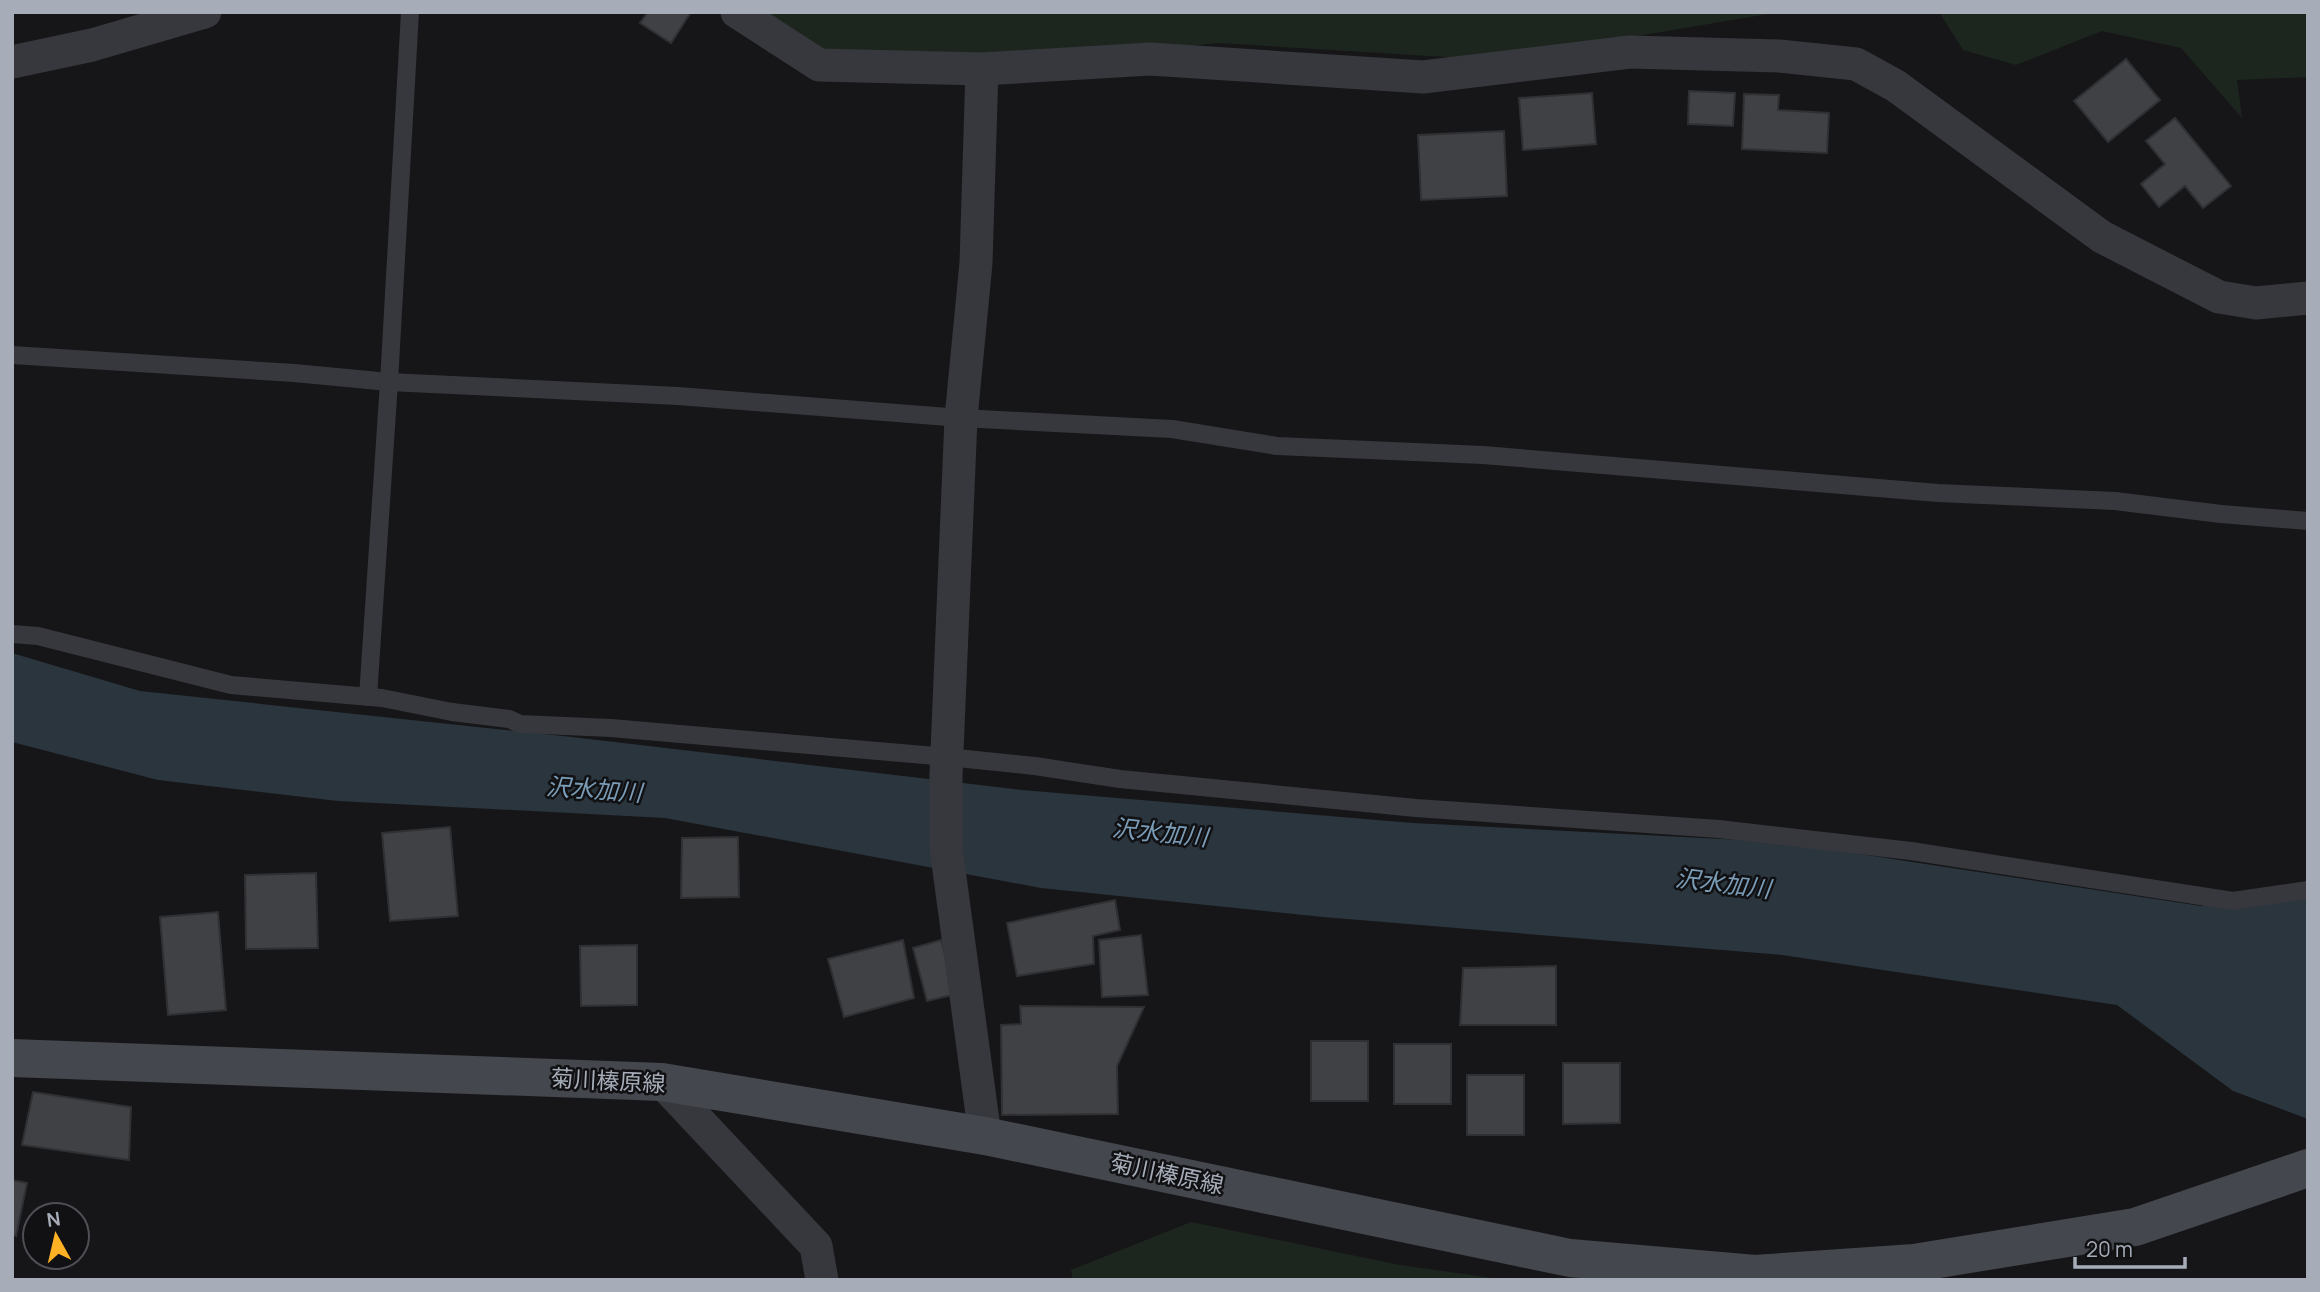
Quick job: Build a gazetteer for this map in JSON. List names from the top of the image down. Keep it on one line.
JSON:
{"streets":{"main road":["菊川榛原線"]},"water":["沢水加川"],"scale_bar":"20 m","north":"top"}
